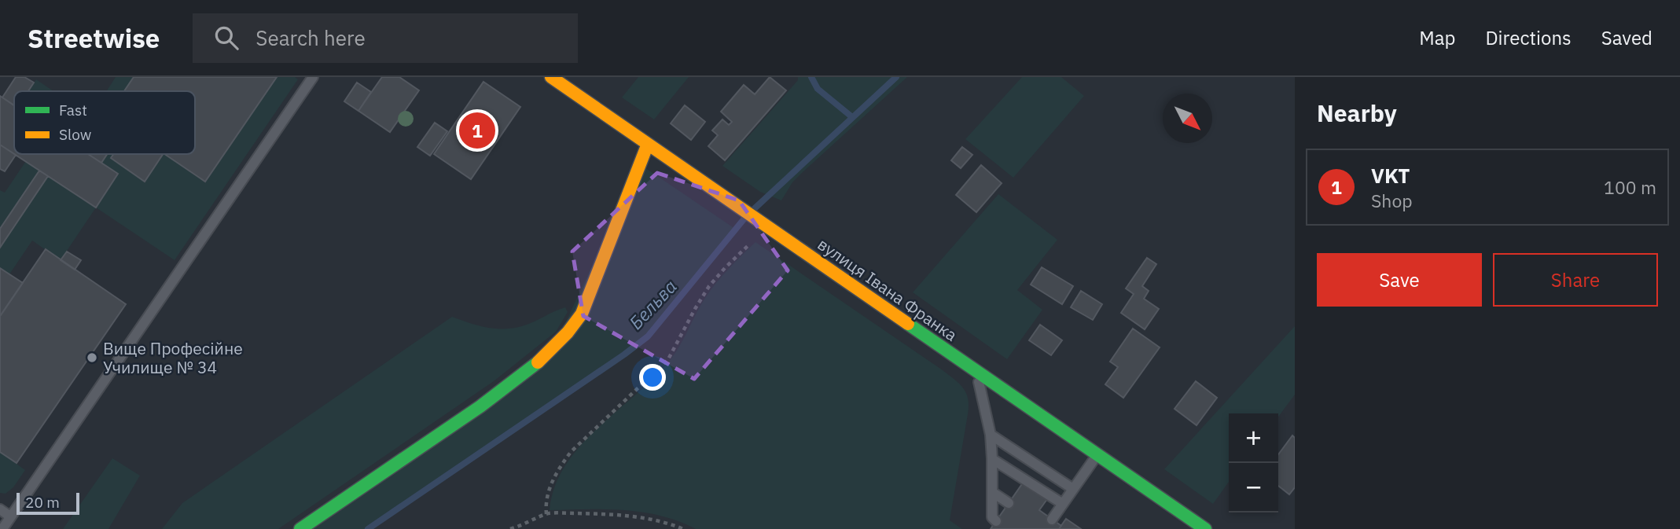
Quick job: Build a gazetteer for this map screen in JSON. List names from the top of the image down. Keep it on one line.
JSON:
{"streets":{"main road":["вулиця Івана Франка"]},"water":["Бельва"],"places":["Вище Професійне Училище № 34"],"legend":["Fast","Slow"],"scale_bar":"20 m","north":"bottom right","page":{"header":"Streetwise","search":"Search here","nav":["Map","Directions","Saved"],"heading":"Nearby","pins":"1","list":[{"mark":"1","name":"VKT","note":"Shop","value":"100 m"}],"buttons":["Save","Share"],"map_buttons":["+","−"],"scale":"20 m"}}
